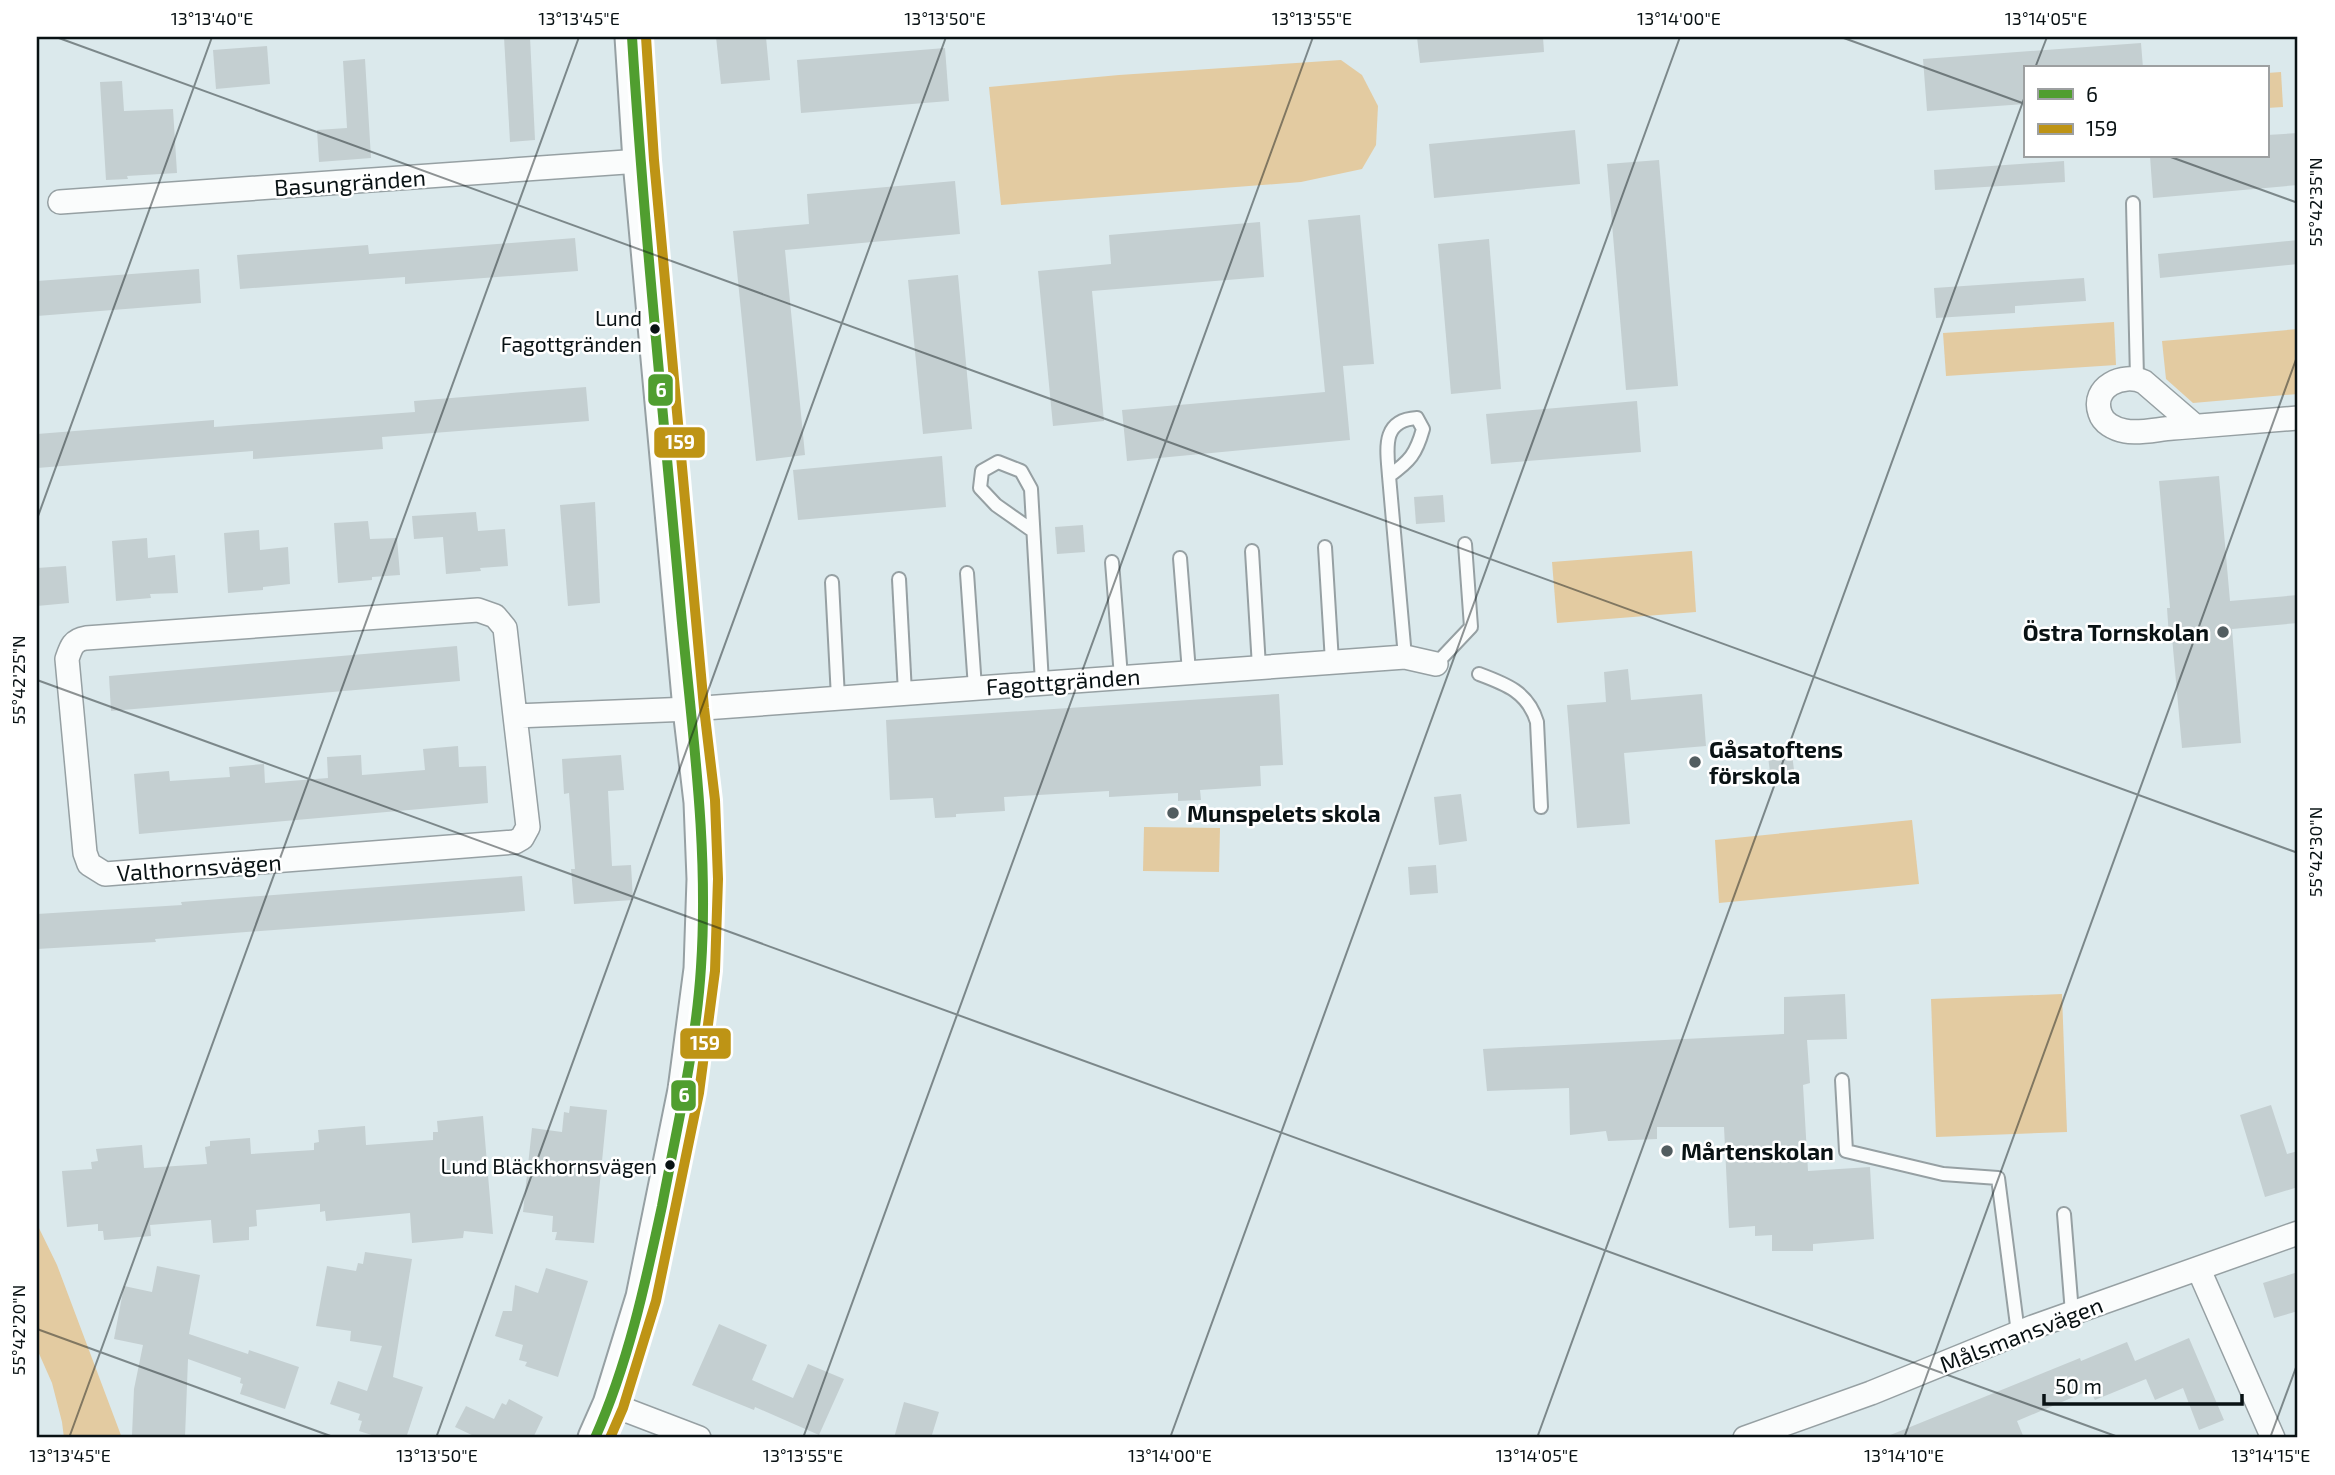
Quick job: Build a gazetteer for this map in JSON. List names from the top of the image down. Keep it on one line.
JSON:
{"streets":{"street":["Basungränden","Fagottgränden","Valthornsvägen","Målsmansvägen"]},"places":["Lund Fagottgränden","Östra Tornskolan","Gåsatoftens förskola","Munspelets skola","Mårtenskolan","Lund Bläckhornsvägen"],"lines":["transit line 6","transit line 159"],"legend":["6","159"],"scale_bar":"50 m","coordinates":["13°13'40\"E","13°13'45\"E","13°13'50\"E","13°13'55\"E","13°14'00\"E","13°14'05\"E","55°42'35\"N","55°42'25\"N","55°42'30\"N","55°42'20\"N","13°14'10\"E","13°14'15\"E"]}
